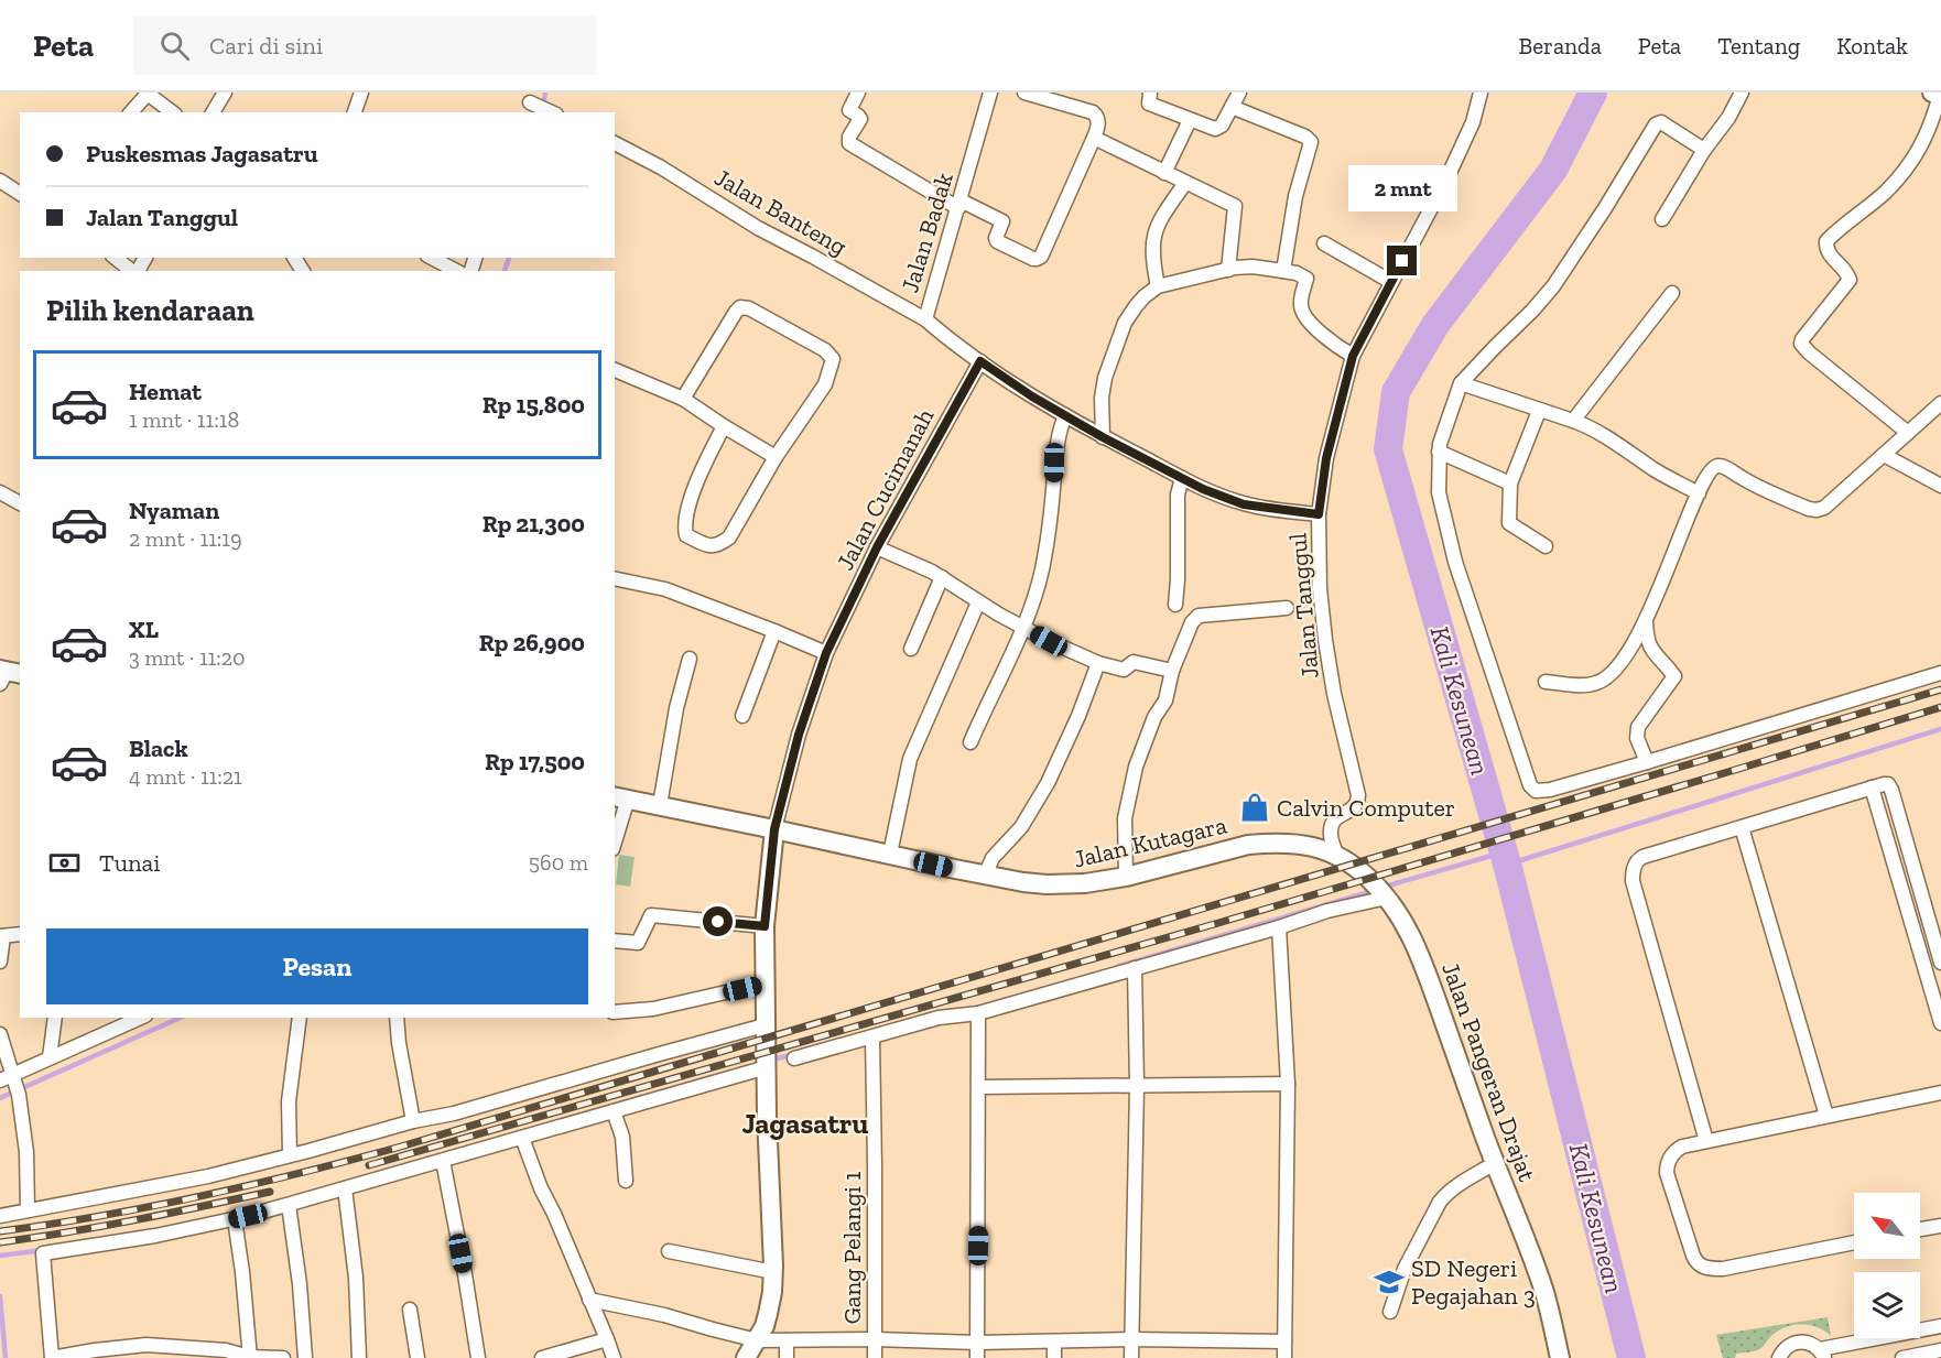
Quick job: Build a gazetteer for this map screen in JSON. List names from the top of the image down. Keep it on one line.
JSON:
{"streets":{"street":["Jalan Banteng","Jalan Badak","Jalan Cucimanah","Jalan Tanggul","Jalan Kutagara","Jalan Pangeran Drajat","Gang Pelangi 1"]},"crossings":[["Jalan Banteng","Jalan Badak"],["Jalan Badak","Jalan Cucimanah"],["Jalan Badak","Jalan Tanggul"],["Jalan Cucimanah","Jalan Kutagara"],["Jalan Tanggul","Jalan Pangeran Drajat"],["Jalan Kutagara","Jalan Pangeran Drajat"]],"districts":["Jagasatru"],"water":["Kali Kesunean"],"places":{"shop":["Calvin Computer"],"school or university":["SD Negeri Pegajahan 3"]},"north":"top left","page":{"header":"Peta","search":"Cari di sini","nav":["Beranda","Peta","Tentang","Kontak"],"banner":["Puskesmas Jagasatru","Jalan Tanggul"],"bubble":"2 mnt","heading":"Pilih kendaraan","list":[{"name":"Hemat","note":"1 mnt · 11:18","value":"Rp 15,800"},{"name":"Nyaman","note":"2 mnt · 11:19","value":"Rp 21,300"},{"name":"XL","note":"3 mnt · 11:20","value":"Rp 26,900"},{"name":"Black","note":"4 mnt · 11:21","value":"Rp 17,500"}],"pay":["Tunai","560 m"],"buttons":"Pesan"}}
